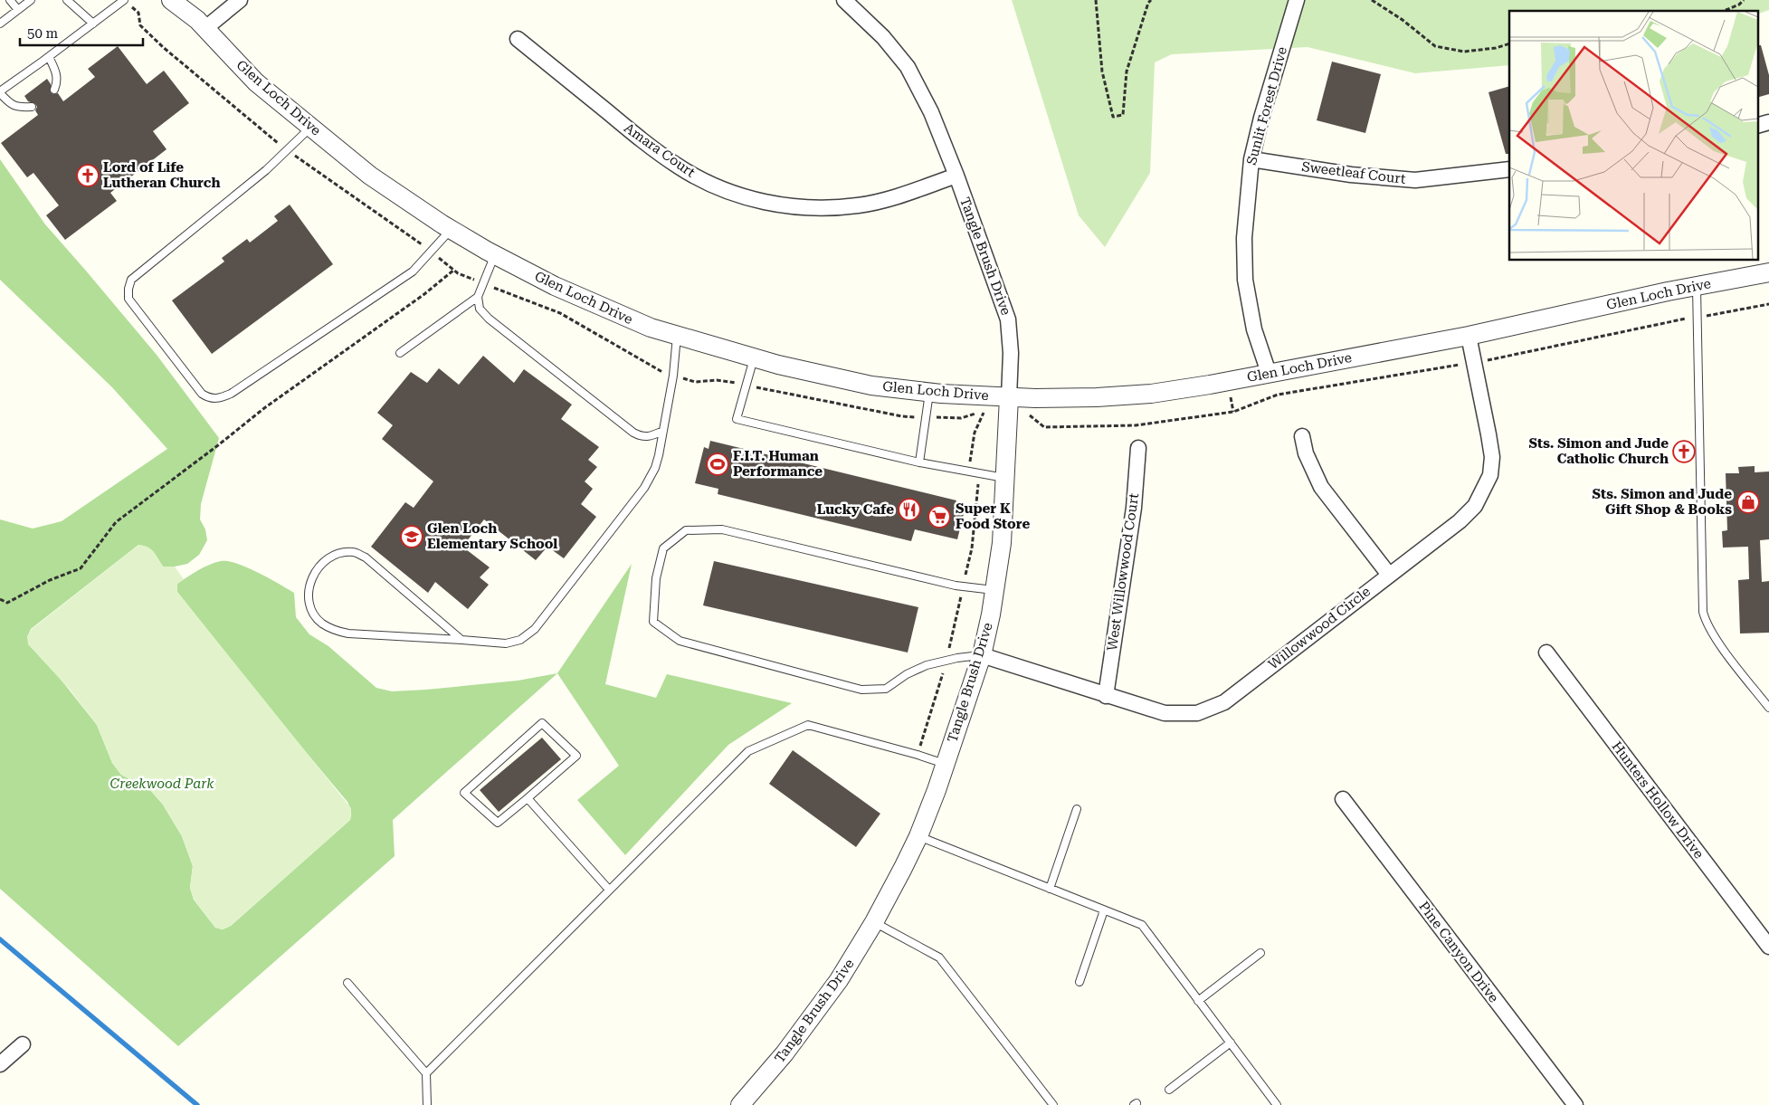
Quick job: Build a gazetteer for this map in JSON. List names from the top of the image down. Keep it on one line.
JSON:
{"streets":{"street":["Glen Loch Drive","Sunlit Forest Drive","Amara Court","Sweetleaf Court","Tangle Brush Drive","West Willowwood Court","Willowwood Circle","Hunters Hollow Drive","Pine Canyon Drive"]},"crossings":[["Glen Loch Drive","Sunlit Forest Drive"],["Glen Loch Drive","Tangle Brush Drive"],["Glen Loch Drive","Willowwood Circle"],["Sunlit Forest Drive","Sweetleaf Court"],["Amara Court","Tangle Brush Drive"],["Tangle Brush Drive","Willowwood Circle"],["West Willowwood Court","Willowwood Circle"]],"parks":["Creekwood Park"],"places":{"church":["Lord of Life Lutheran Church","Sts. Simon and Jude Catholic Church"],"sports":["F.I.T. Human Performance"],"shop":["Sts. Simon and Jude Gift Shop & Books"],"restaurant":["Lucky Cafe"],"supermarket":["Super K Food Store"],"school or university":["Glen Loch Elementary School"]},"scale_bar":"50 m"}
